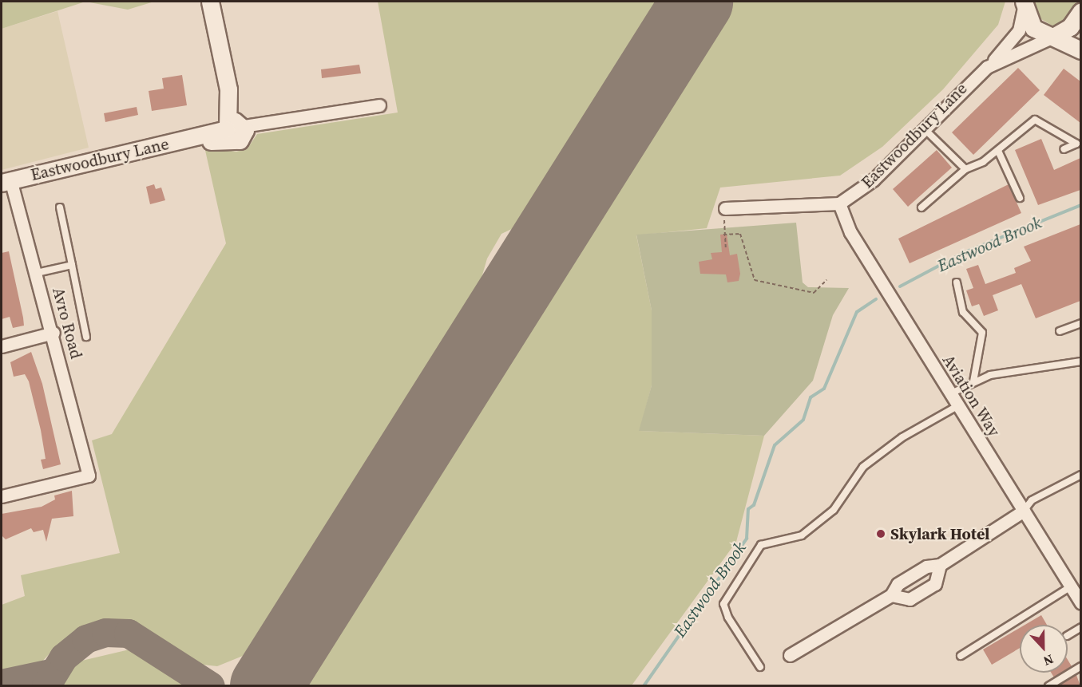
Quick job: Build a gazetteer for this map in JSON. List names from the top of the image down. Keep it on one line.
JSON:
{"streets":{"street":["Eastwoodbury Lane","Avro Road","Aviation Way"]},"crossings":[["Eastwoodbury Lane","Avro Road"],["Eastwoodbury Lane","Aviation Way"]],"water":["Eastwood Brook"],"places":["Skylark Hotel"],"north":"bottom"}
